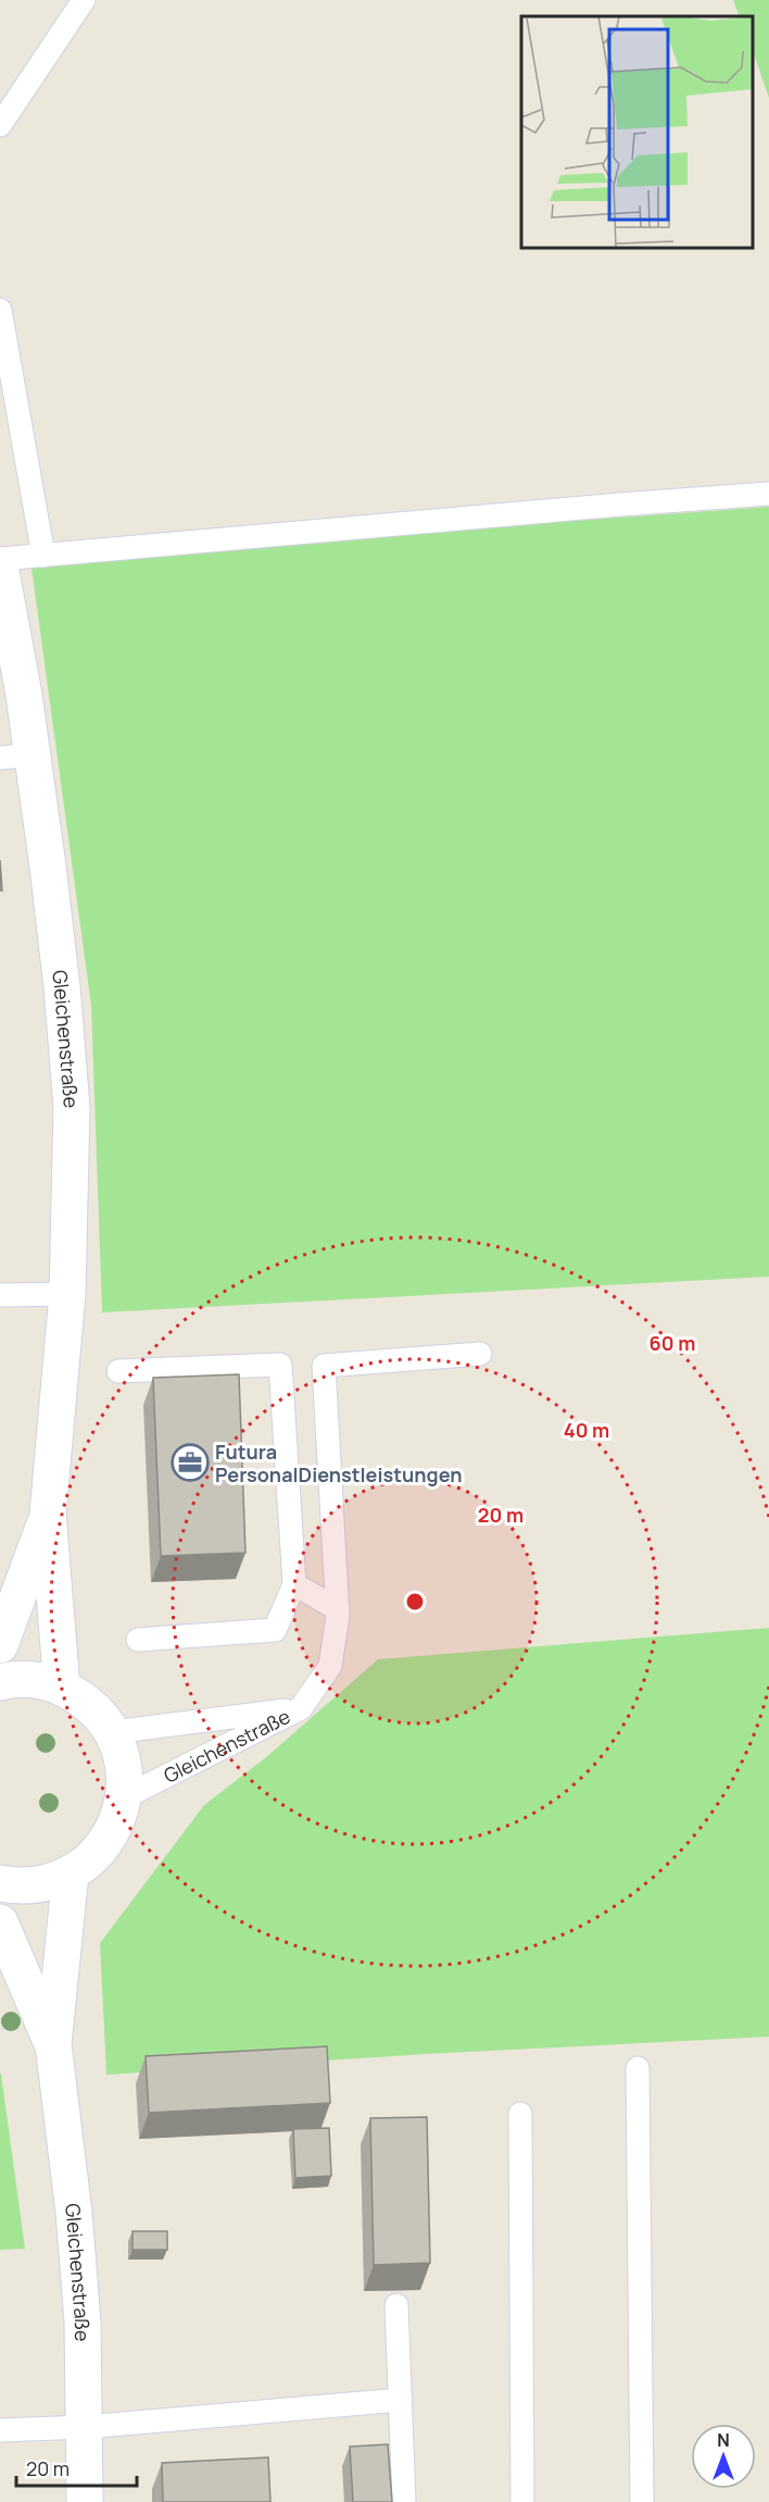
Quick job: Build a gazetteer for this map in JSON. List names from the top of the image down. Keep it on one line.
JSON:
{"streets":{"street":["Gleichenstraße"]},"places":{"office":["Futura PersonalDienstleistungen"]},"scale_bar":"20 m","north":"top","rings":["60 m","40 m","20 m"]}
